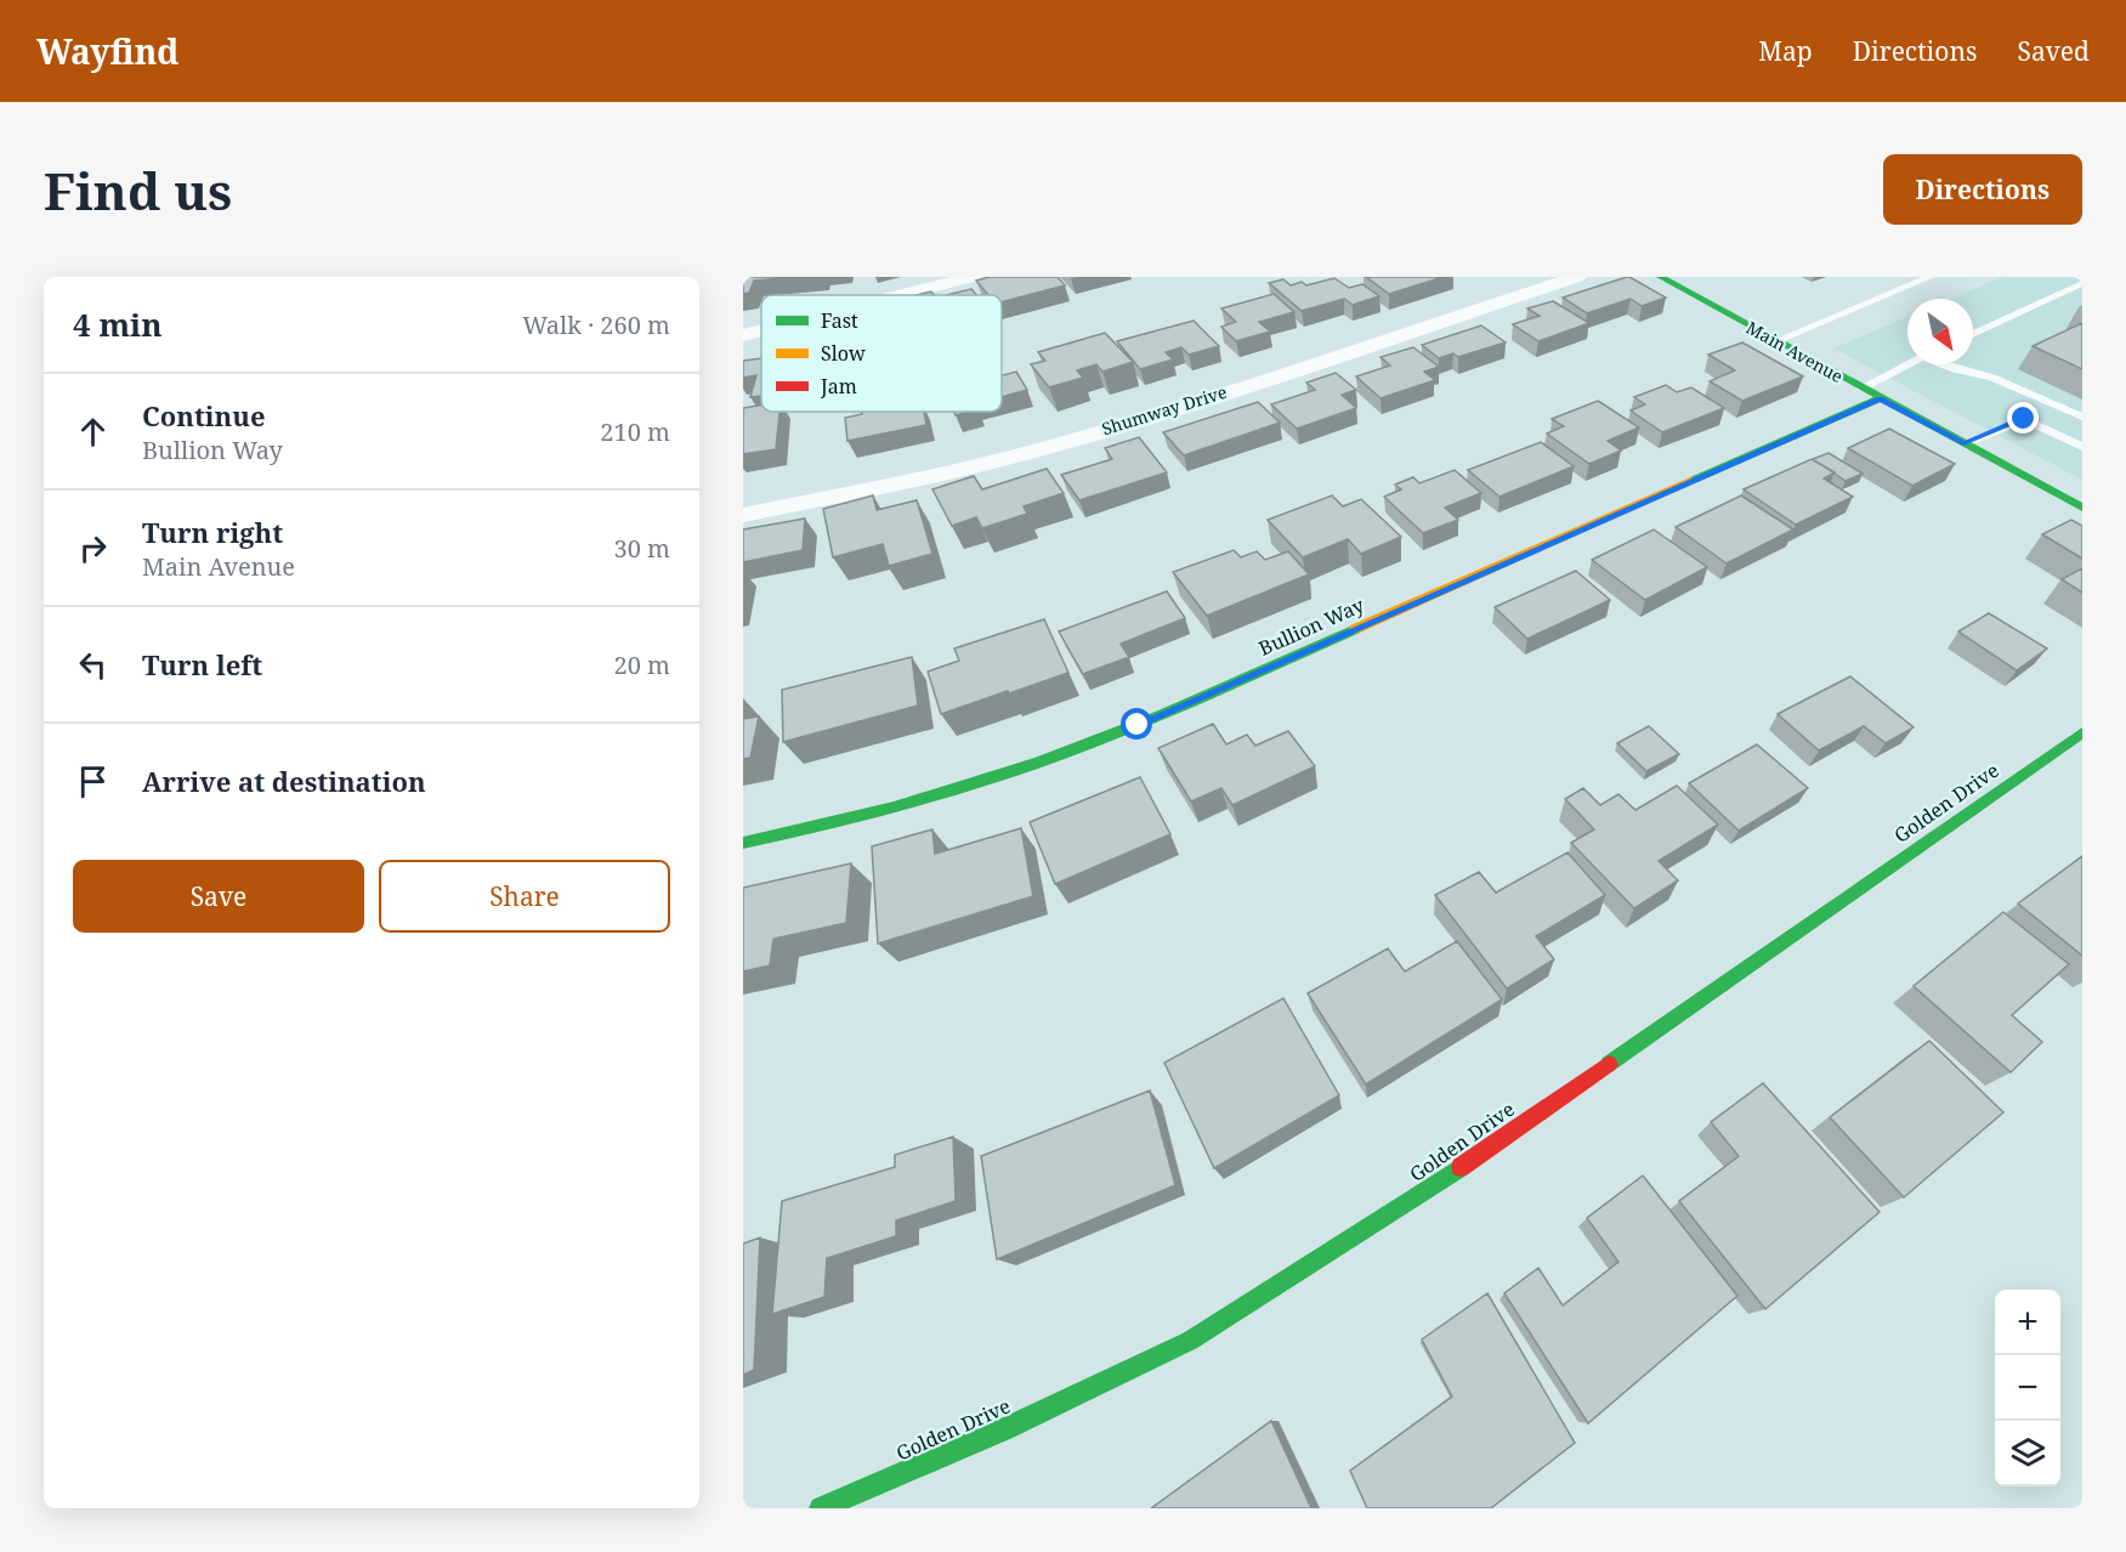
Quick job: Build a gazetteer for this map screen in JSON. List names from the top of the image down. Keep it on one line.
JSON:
{"streets":{"street":["Main Avenue","Shumway Drive","Bullion Way","Golden Drive"]},"crossings":[["Main Avenue","Bullion Way"]],"legend":["Fast","Slow","Jam"],"north":"bottom right","page":{"header":"Wayfind","nav":["Map","Directions","Saved"],"buttons":["Directions",["Save","Share"]],"title":"Find us","heading":["4 min","Walk · 260 m"],"list":[["Continue","Bullion Way","210 m"],["Turn right","Main Avenue","30 m"],["Turn left","20 m"],"Arrive at destination"],"map_buttons":["+","−"]}}
